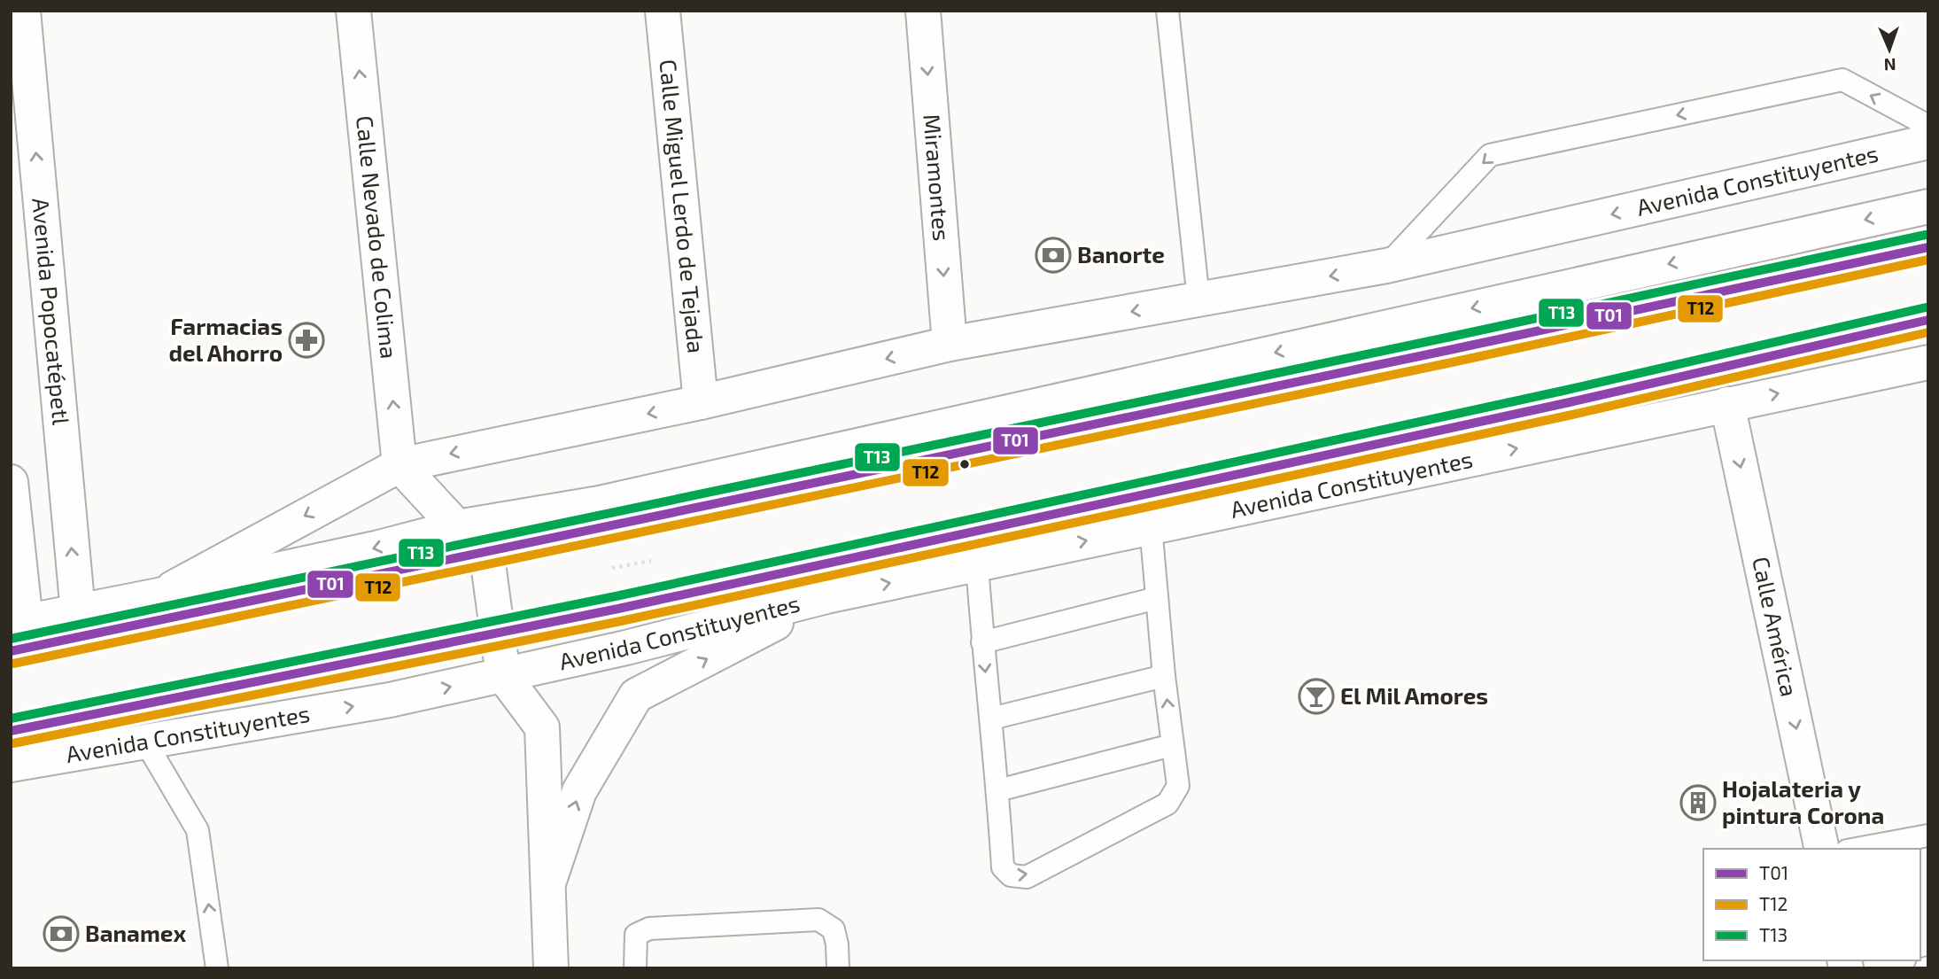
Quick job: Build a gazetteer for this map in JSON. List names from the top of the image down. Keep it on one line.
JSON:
{"streets":{"street":["Miramontes","Avenida Constituyentes","Calle Miguel Lerdo de Tejada","Calle Nevado de Colima","Avenida Popocatépetl","Calle América"]},"crossings":[["Miramontes","Avenida Constituyentes"],["Avenida Constituyentes","Calle Miguel Lerdo de Tejada"],["Avenida Constituyentes","Calle Nevado de Colima"],["Avenida Constituyentes","Avenida Popocatépetl"],["Avenida Constituyentes","Calle América"]],"one_way":["Miramontes","Calle Nevado de Colima","Avenida Popocatépetl","Calle América"],"places":{"bank":["Banorte","Banamex"],"pharmacy":["Farmacias del Ahorro"],"bar":["El Mil Amores"],"building":["Hojalateria y pintura Corona"]},"lines":["transit line T13","transit line T01","transit line T12"],"legend":["T01","T12","T13"],"north":"bottom"}
